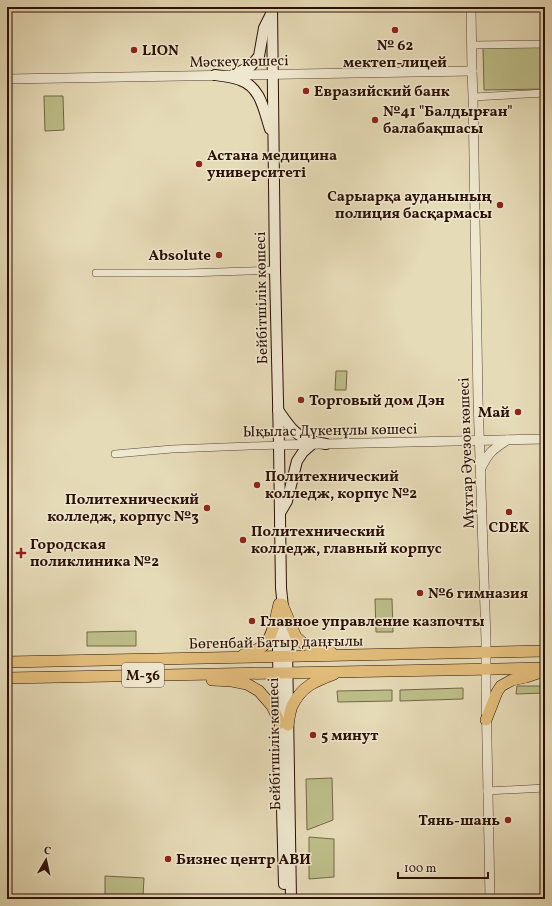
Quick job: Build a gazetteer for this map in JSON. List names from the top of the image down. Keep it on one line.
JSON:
{"streets":{"main road":["Бейбітшілік көшесі","Бөгенбай Батыр даңғылы","M-36"],"street":["Мәскеу көшесі","Ықылас Дүкенұлы көшесі","Мұхтар Әуезов көшесі"]},"crossings":[["Мәскеу көшесі","Бейбітшілік көшесі"],["Мәскеу көшесі","Мұхтар Әуезов көшесі"],["Бейбітшілік көшесі","Ықылас Дүкенұлы көшесі"],["Бейбітшілік көшесі","Бөгенбай Батыр даңғылы"],["Ықылас Дүкенұлы көшесі","Мұхтар Әуезов көшесі"],["Мұхтар Әуезов көшесі","Бөгенбай Батыр даңғылы"]],"places":{"other":["№ 62 мектеп-лицей","LION","Евразийский банк","№41 \"Балдырған\" балабақшасы","Астана медицина университеті","Сарыарқа ауданының полиция басқармасы","Absolute","Торговый дом Дэн","Май","Политехнический колледж, корпус №2","Политехнический колледж, корпус №3","CDEK","Политехнический колледж, главный корпус","№6 гимназия","Главное управление казпочты","5 минут","Тянь-шань","Бизнес центр АВИ"],"health":["Городская поликлиника №2"]},"scale_bar":"100 m","north":"top"}
